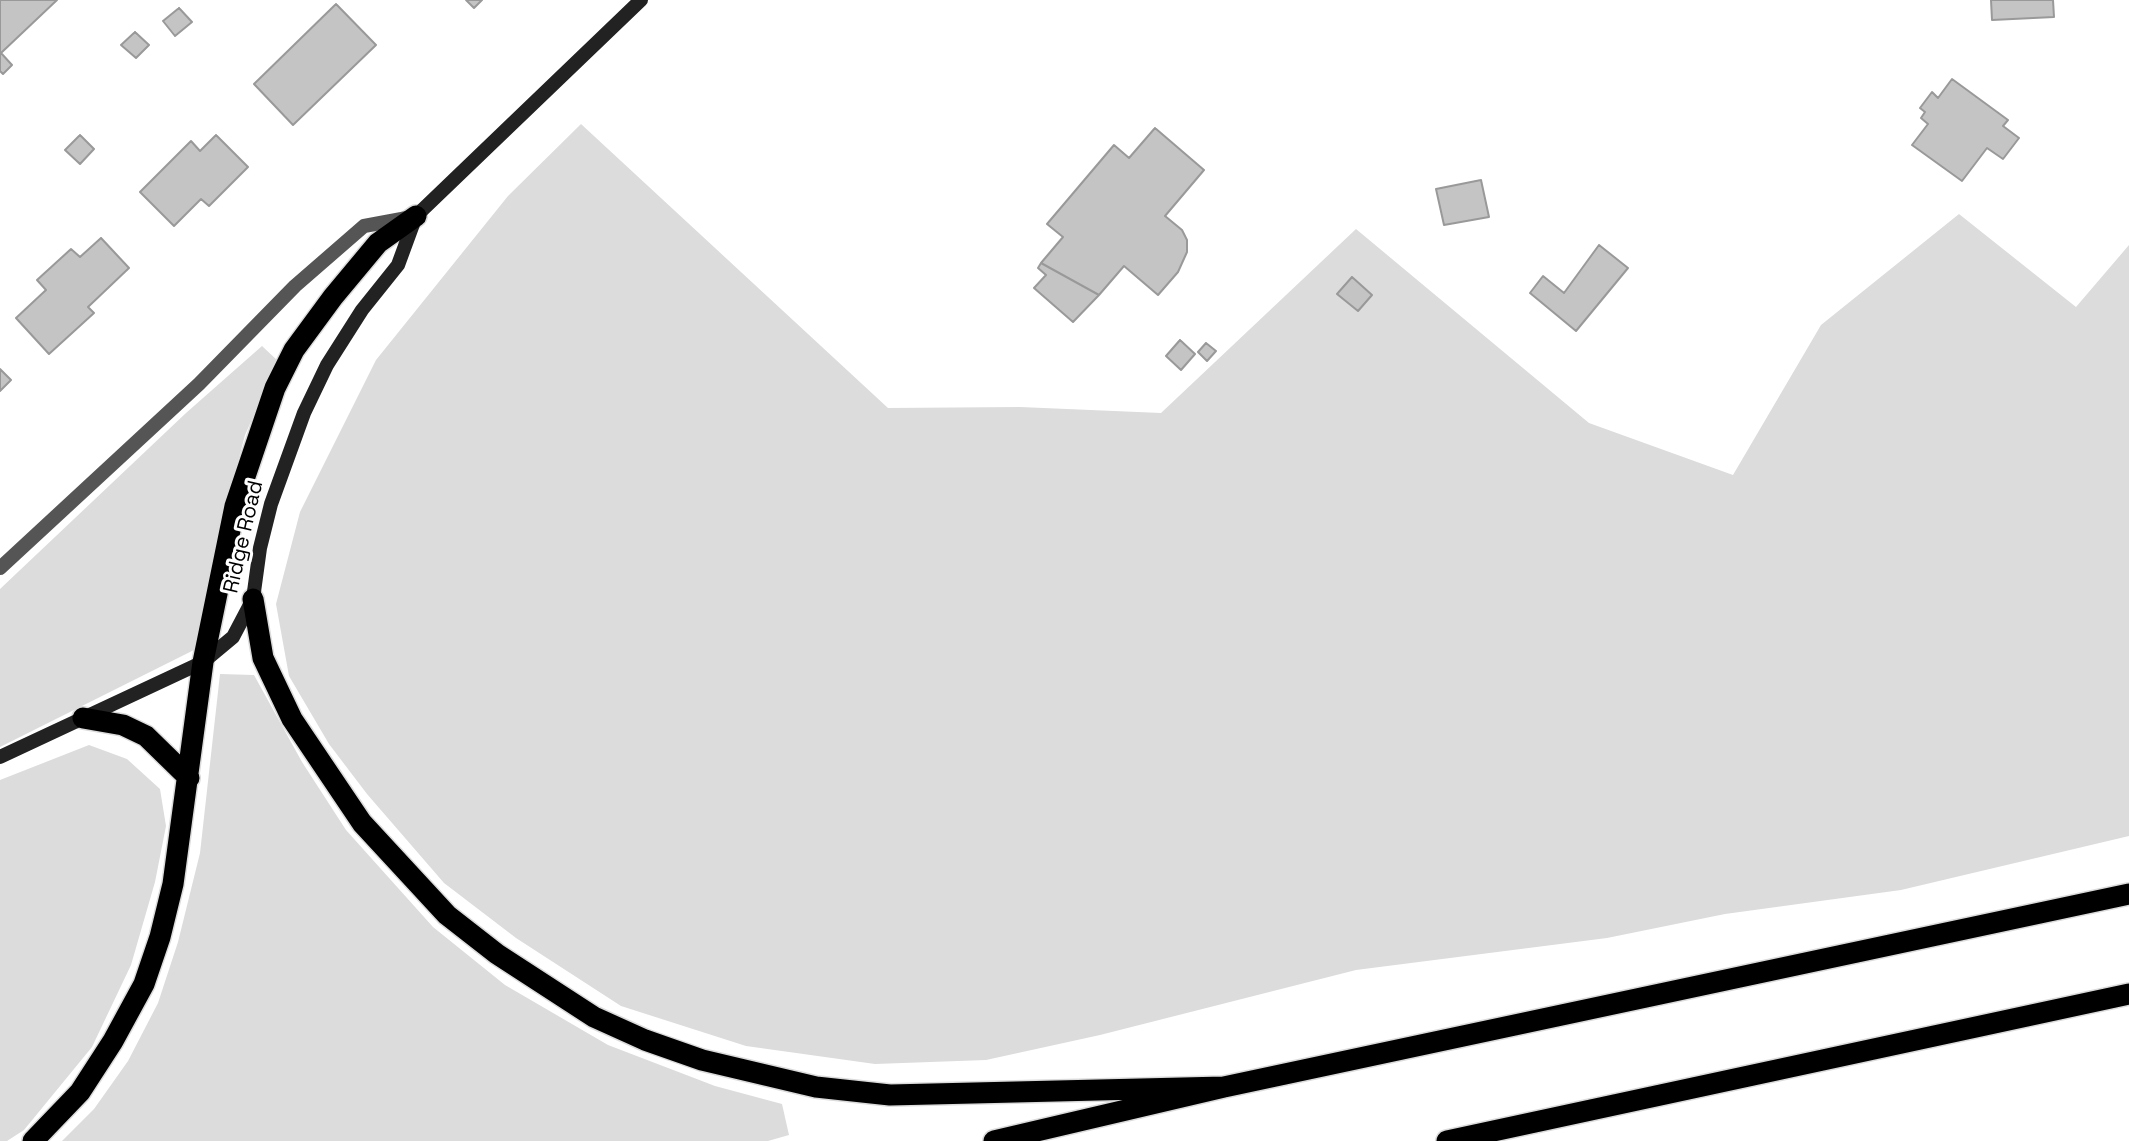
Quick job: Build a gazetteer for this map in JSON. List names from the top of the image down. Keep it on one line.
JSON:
{"streets":{"street":["Ridge Road"]}}
